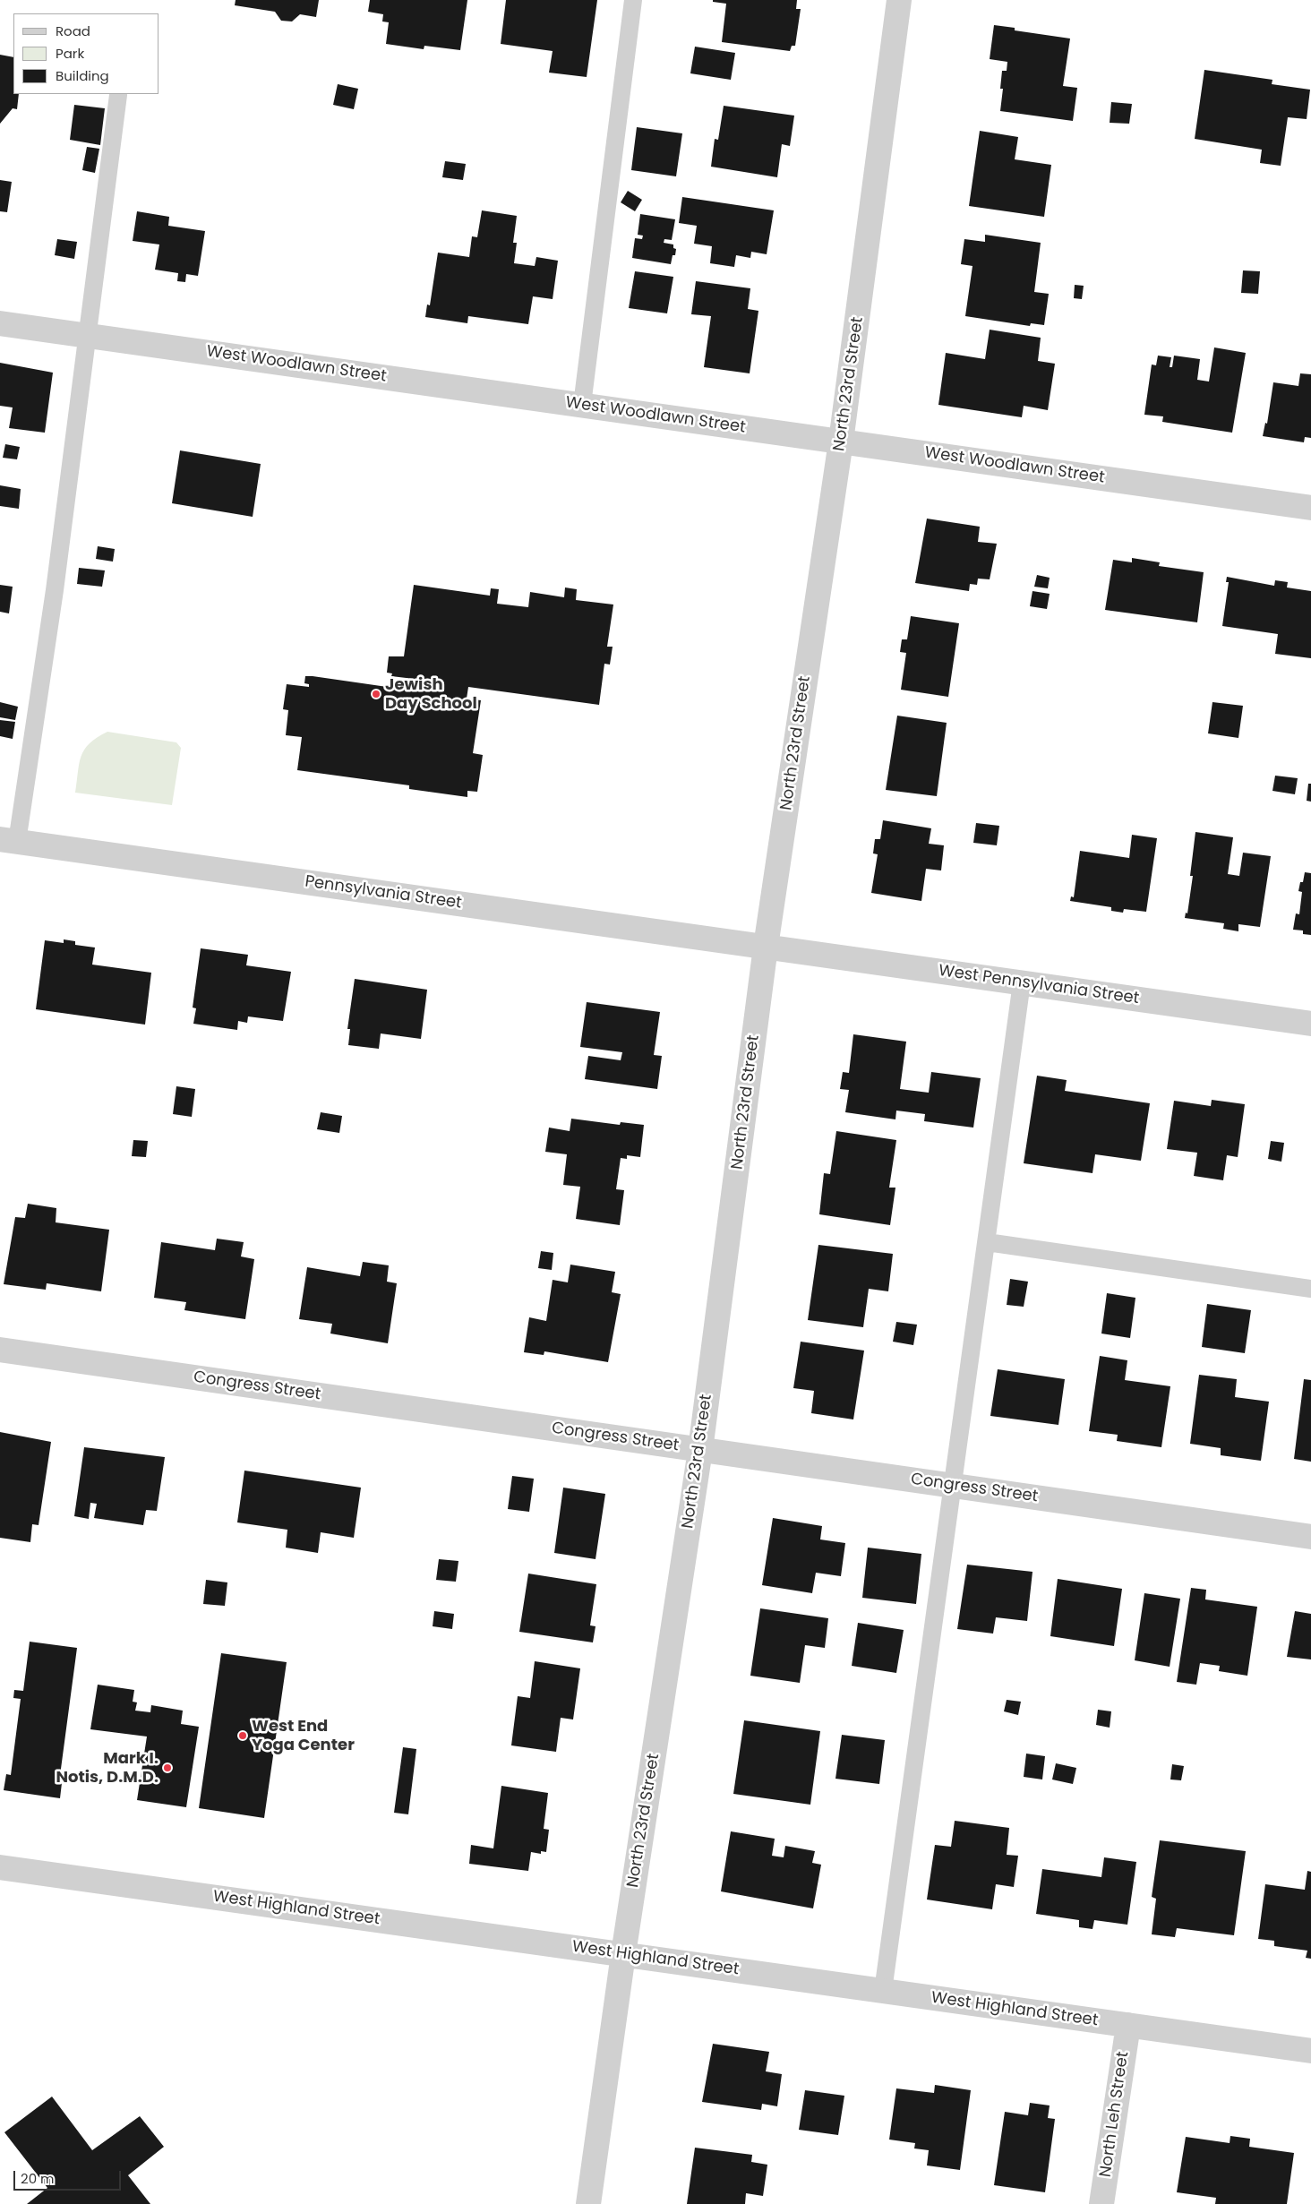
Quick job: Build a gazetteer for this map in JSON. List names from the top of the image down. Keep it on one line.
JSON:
{"streets":{"street":["West Woodlawn Street","North 23rd Street","Pennsylvania Street","West Pennsylvania Street","Congress Street","West Highland Street","North Leh Street"]},"crossings":[["West Woodlawn Street","North 23rd Street"],["North 23rd Street","Pennsylvania Street"],["North 23rd Street","West Pennsylvania Street"],["North 23rd Street","Congress Street"],["North 23rd Street","West Highland Street"],["Pennsylvania Street","West Pennsylvania Street"],["West Highland Street","North Leh Street"]],"places":["Jewish Day School","West End Yoga Center","Mark I. Notis, D.M.D."],"legend":["Road","Park","Building"],"scale_bar":"20 m"}
